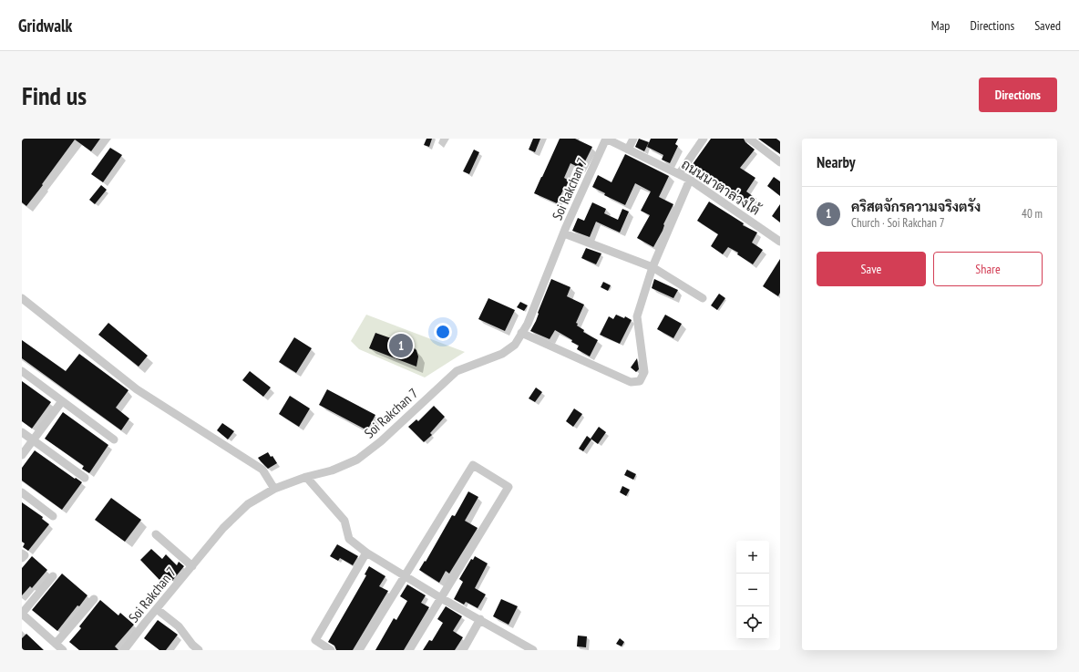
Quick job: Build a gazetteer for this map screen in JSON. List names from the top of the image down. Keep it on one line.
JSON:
{"streets":{"street":["ถนนนาตาล่วงใต้","Soi Rakchan 7"]},"crossings":[["ถนนนาตาล่วงใต้","Soi Rakchan 7"]],"page":{"header":"Gridwalk","nav":["Map","Directions","Saved"],"buttons":["Directions",["Save","Share"]],"title":"Find us","heading":"Nearby","list":[{"mark":"1","name":"คริสตจักรความจริงตรัง","note":"Church · Soi Rakchan 7","value":"40 m"}],"pins":"1","map_buttons":["+","−"]}}
